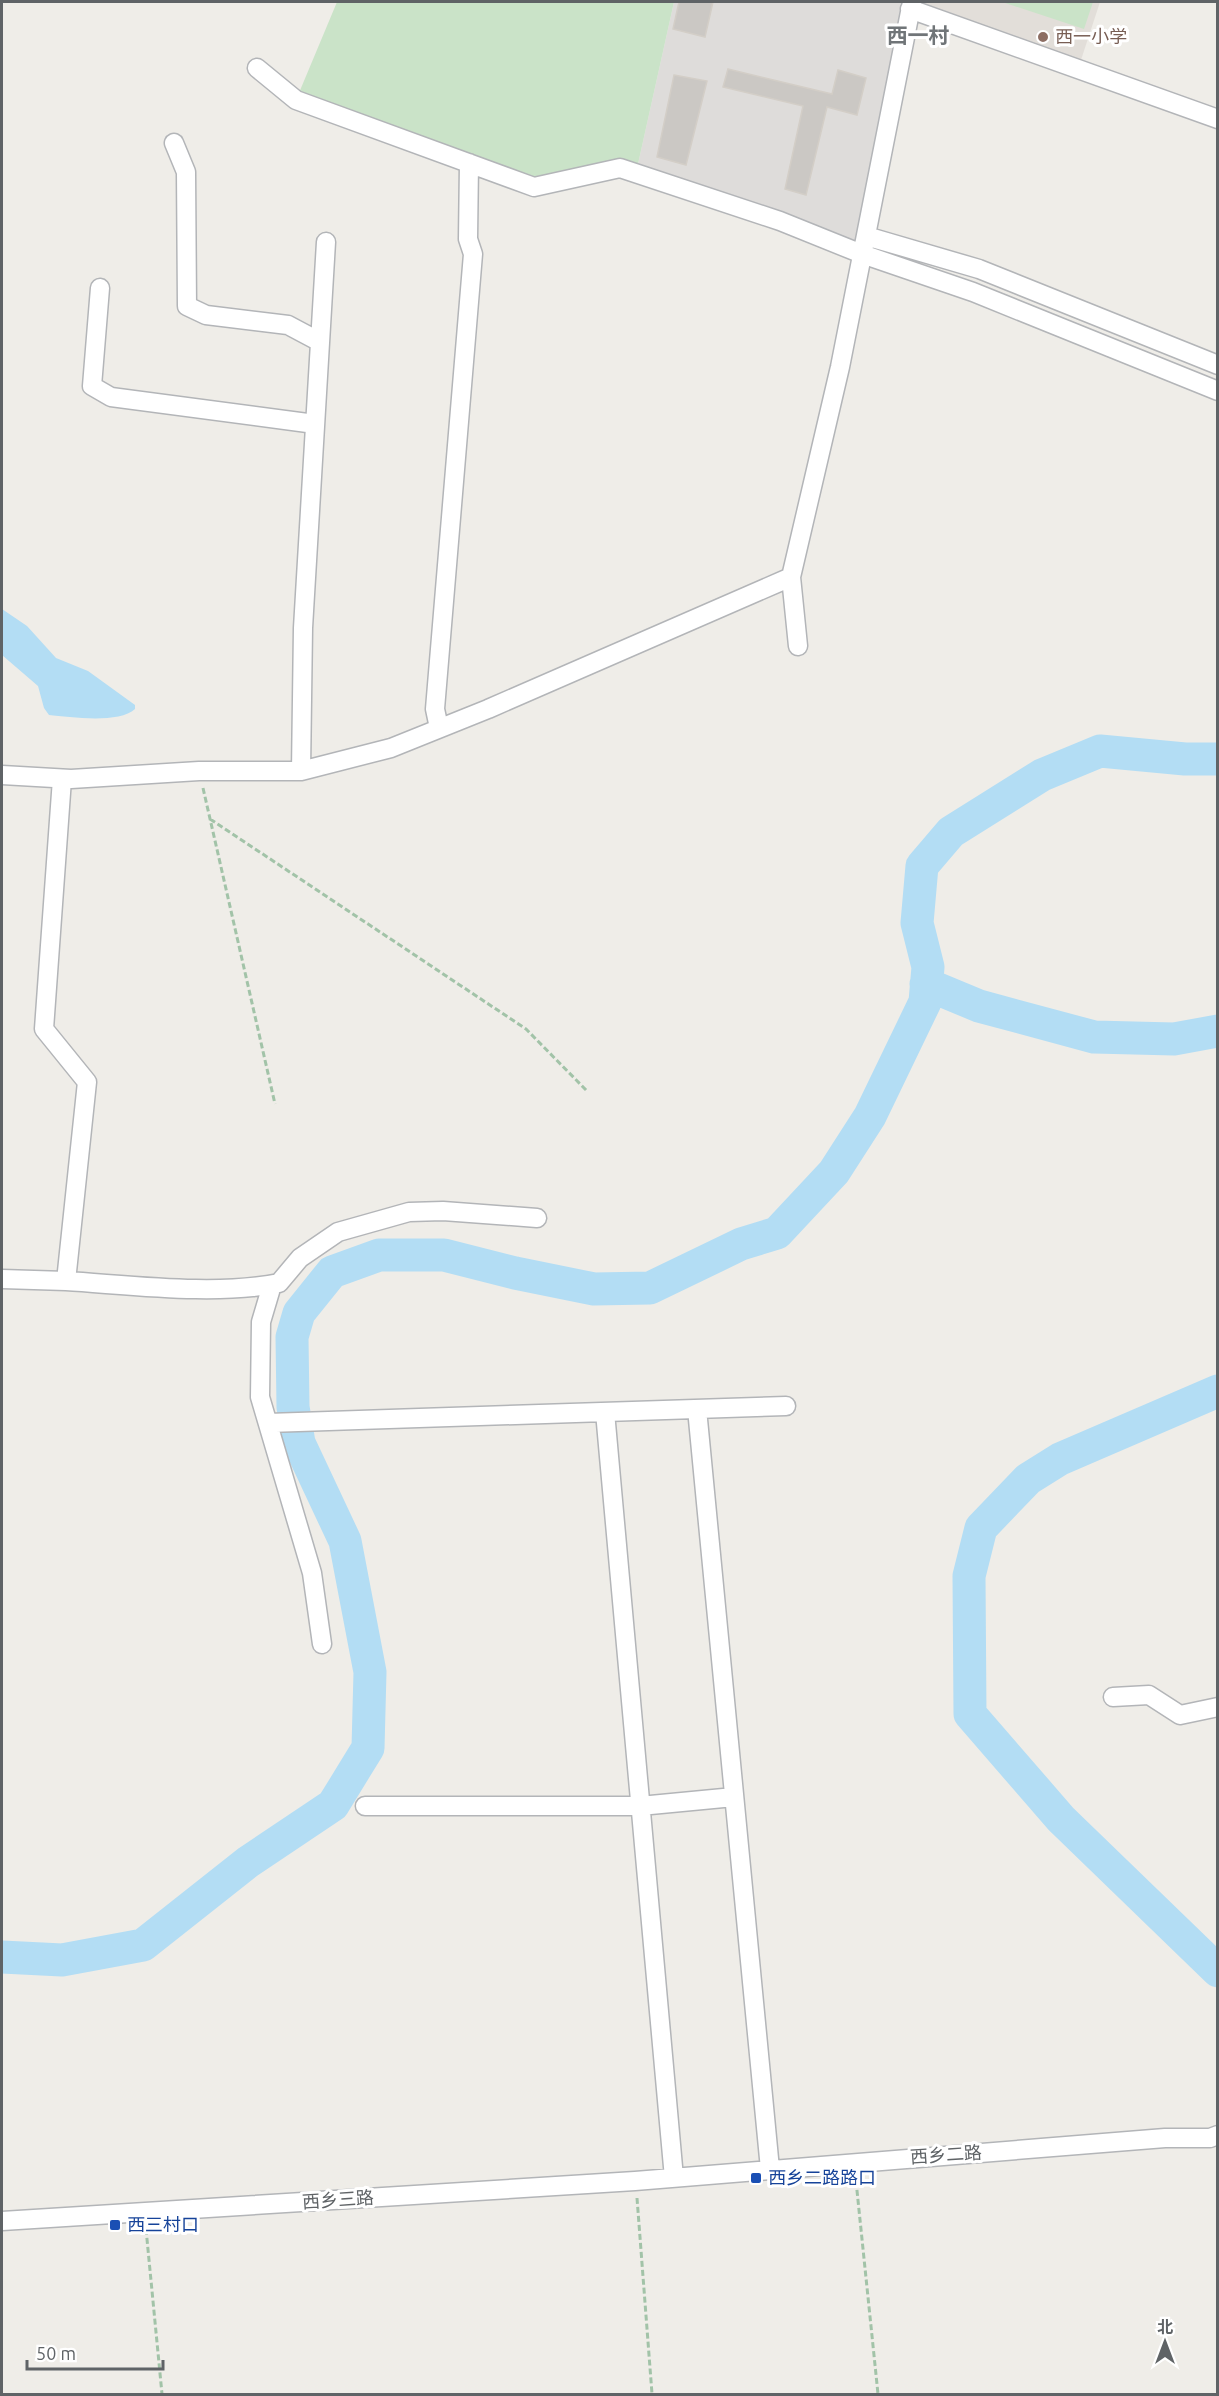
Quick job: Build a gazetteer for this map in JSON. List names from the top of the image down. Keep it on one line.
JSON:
{"streets":{"street":["西乡二路","西乡三路"]},"crossings":[["西乡二路","西乡三路"]],"districts":["西一村"],"places":{"other":["西一小学"],"transit":["西乡二路路口","西三村口"]},"scale_bar":"50 m","north":"top"}
